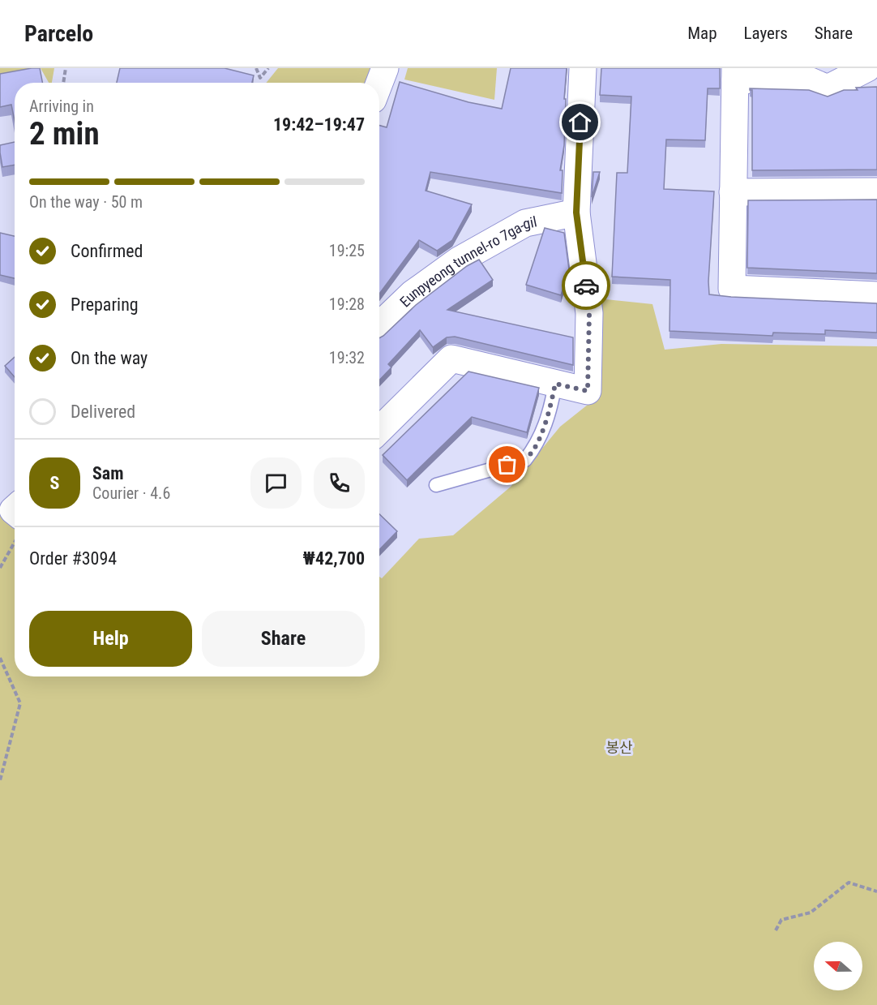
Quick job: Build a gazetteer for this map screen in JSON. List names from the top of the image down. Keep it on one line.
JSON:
{"streets":{"street":["Eunpyeong tunnel-ro 7ga-gil"]},"parks":["봉산"],"north":"left","page":{"header":"Parcelo","nav":["Map","Layers","Share"],"heading":["2 min","Arriving in","19:42–19:47"],"panel":["Sam","Courier · 4.6","Order #3094","₩42,700"],"bar":"On the way · 50 m","list":[["Confirmed","19:25"],["Preparing","19:28"],["On the way","19:32"],"Delivered"],"round":"S","buttons":["Help","Share"]}}
